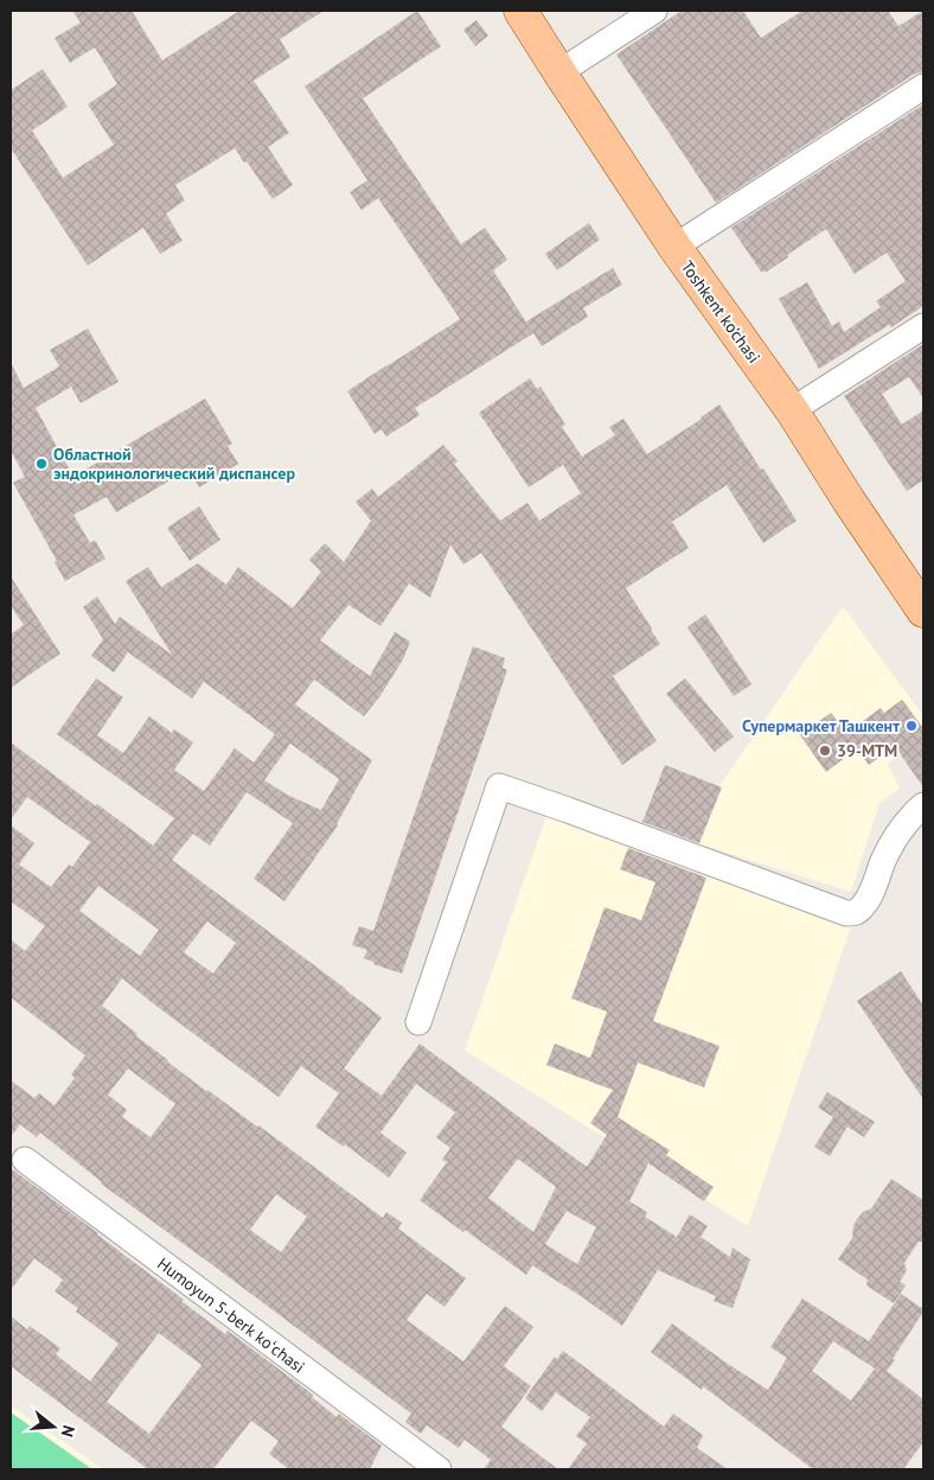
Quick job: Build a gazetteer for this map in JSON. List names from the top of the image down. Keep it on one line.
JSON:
{"streets":{"main road":["Toshkent ko'chasi"],"street":["Humoyun 5-berk koʻchasi"]},"places":["Областной эндокринологический диспансер","Супермаркет Ташкент","39-MTM"],"north":"right"}
